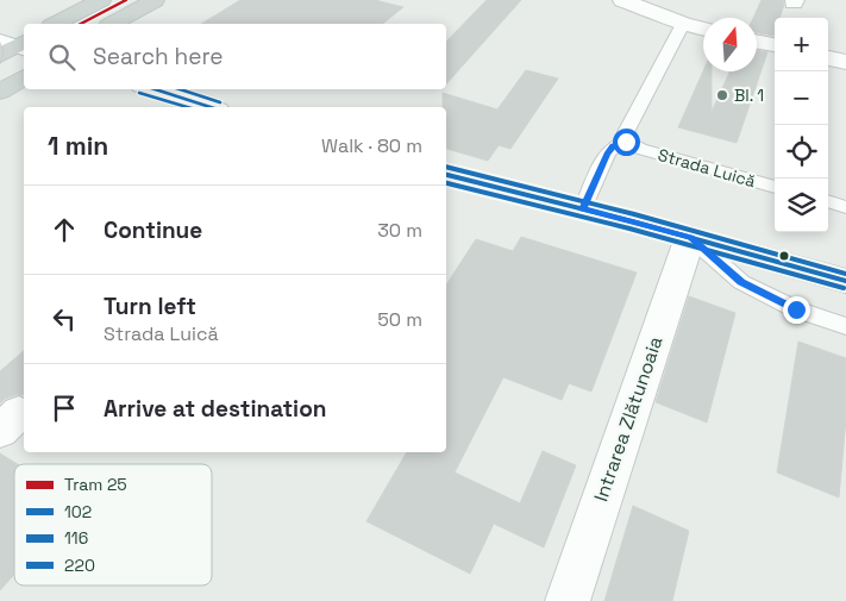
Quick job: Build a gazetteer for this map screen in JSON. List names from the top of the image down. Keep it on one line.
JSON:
{"streets":{"street":["Intrarea Zlătunoaia"],"lane":["Strada Luică"]},"places":["Bl. 1"],"lines":["tram line 25","transit line 102","transit line 220","transit line 116"],"legend":["Tram 25","102","116","220"],"north":"top","page":{"map_buttons":["+","−"],"search":"Search here","heading":["1 min","Walk · 80 m"],"list":[["Continue","30 m"],["Turn left","Strada Luică","50 m"],"Arrive at destination"]}}
